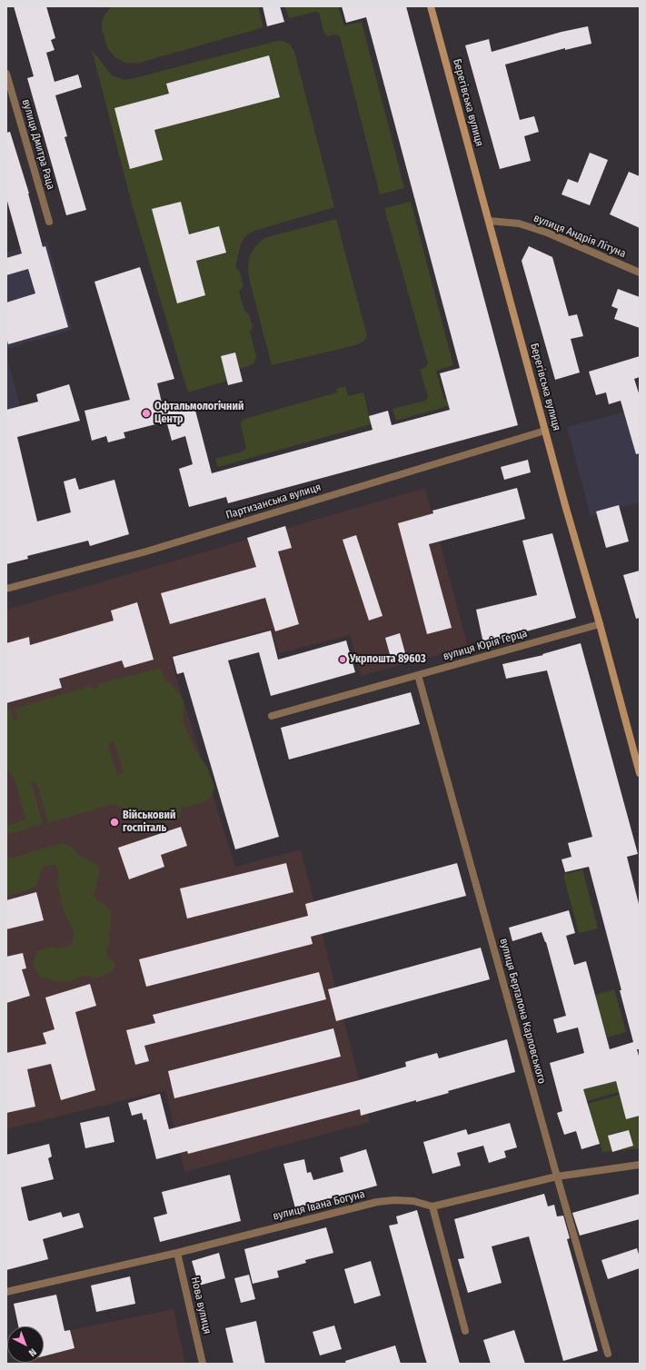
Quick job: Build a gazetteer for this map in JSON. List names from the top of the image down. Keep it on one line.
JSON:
{"streets":{"main road":["Берегівська вулиця"],"street":["вулиця Дмитра Раца","вулиця Андрія Літуна","Партизанська вулиця","вулиця Юрія Герца","вулиця Берталона Карловського","вулиця Івана Богуна","Нова вулиця"]},"crossings":[["Берегівська вулиця","вулиця Андрія Літуна"],["Берегівська вулиця","Партизанська вулиця"],["Берегівська вулиця","вулиця Юрія Герца"],["вулиця Юрія Герца","вулиця Берталона Карловського"],["вулиця Берталона Карловського","вулиця Івана Богуна"],["вулиця Івана Богуна","Нова вулиця"]],"places":["Офтальмологічний Центр","Укрпошта 89603","Військовий госпіталь"],"north":"bottom right"}
